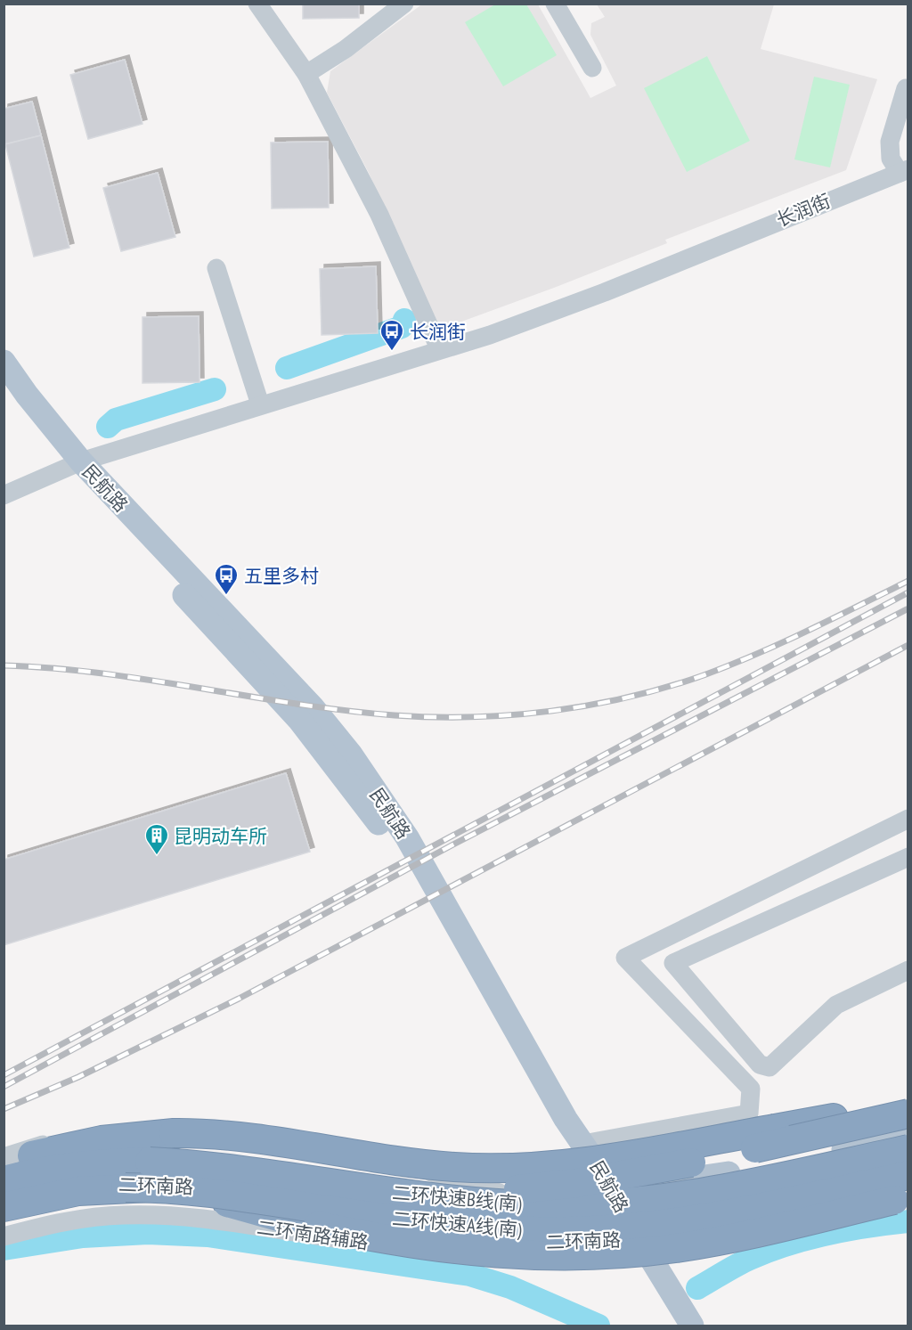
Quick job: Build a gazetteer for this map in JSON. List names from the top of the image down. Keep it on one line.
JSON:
{"streets":{"highway":["二环快速B线(南)","二环快速A线(南)"],"main road":["民航路","二环南路"],"street":["长润街","二环南路辅路"]},"crossings":[["长润街","民航路"],["民航路","二环南路"],["民航路","二环南路辅路"],["二环南路","二环快速B线(南)"],["二环南路","二环南路辅路"]],"places":{"bus stop":["长润街","五里多村"],"building":["昆明动车所"]}}
